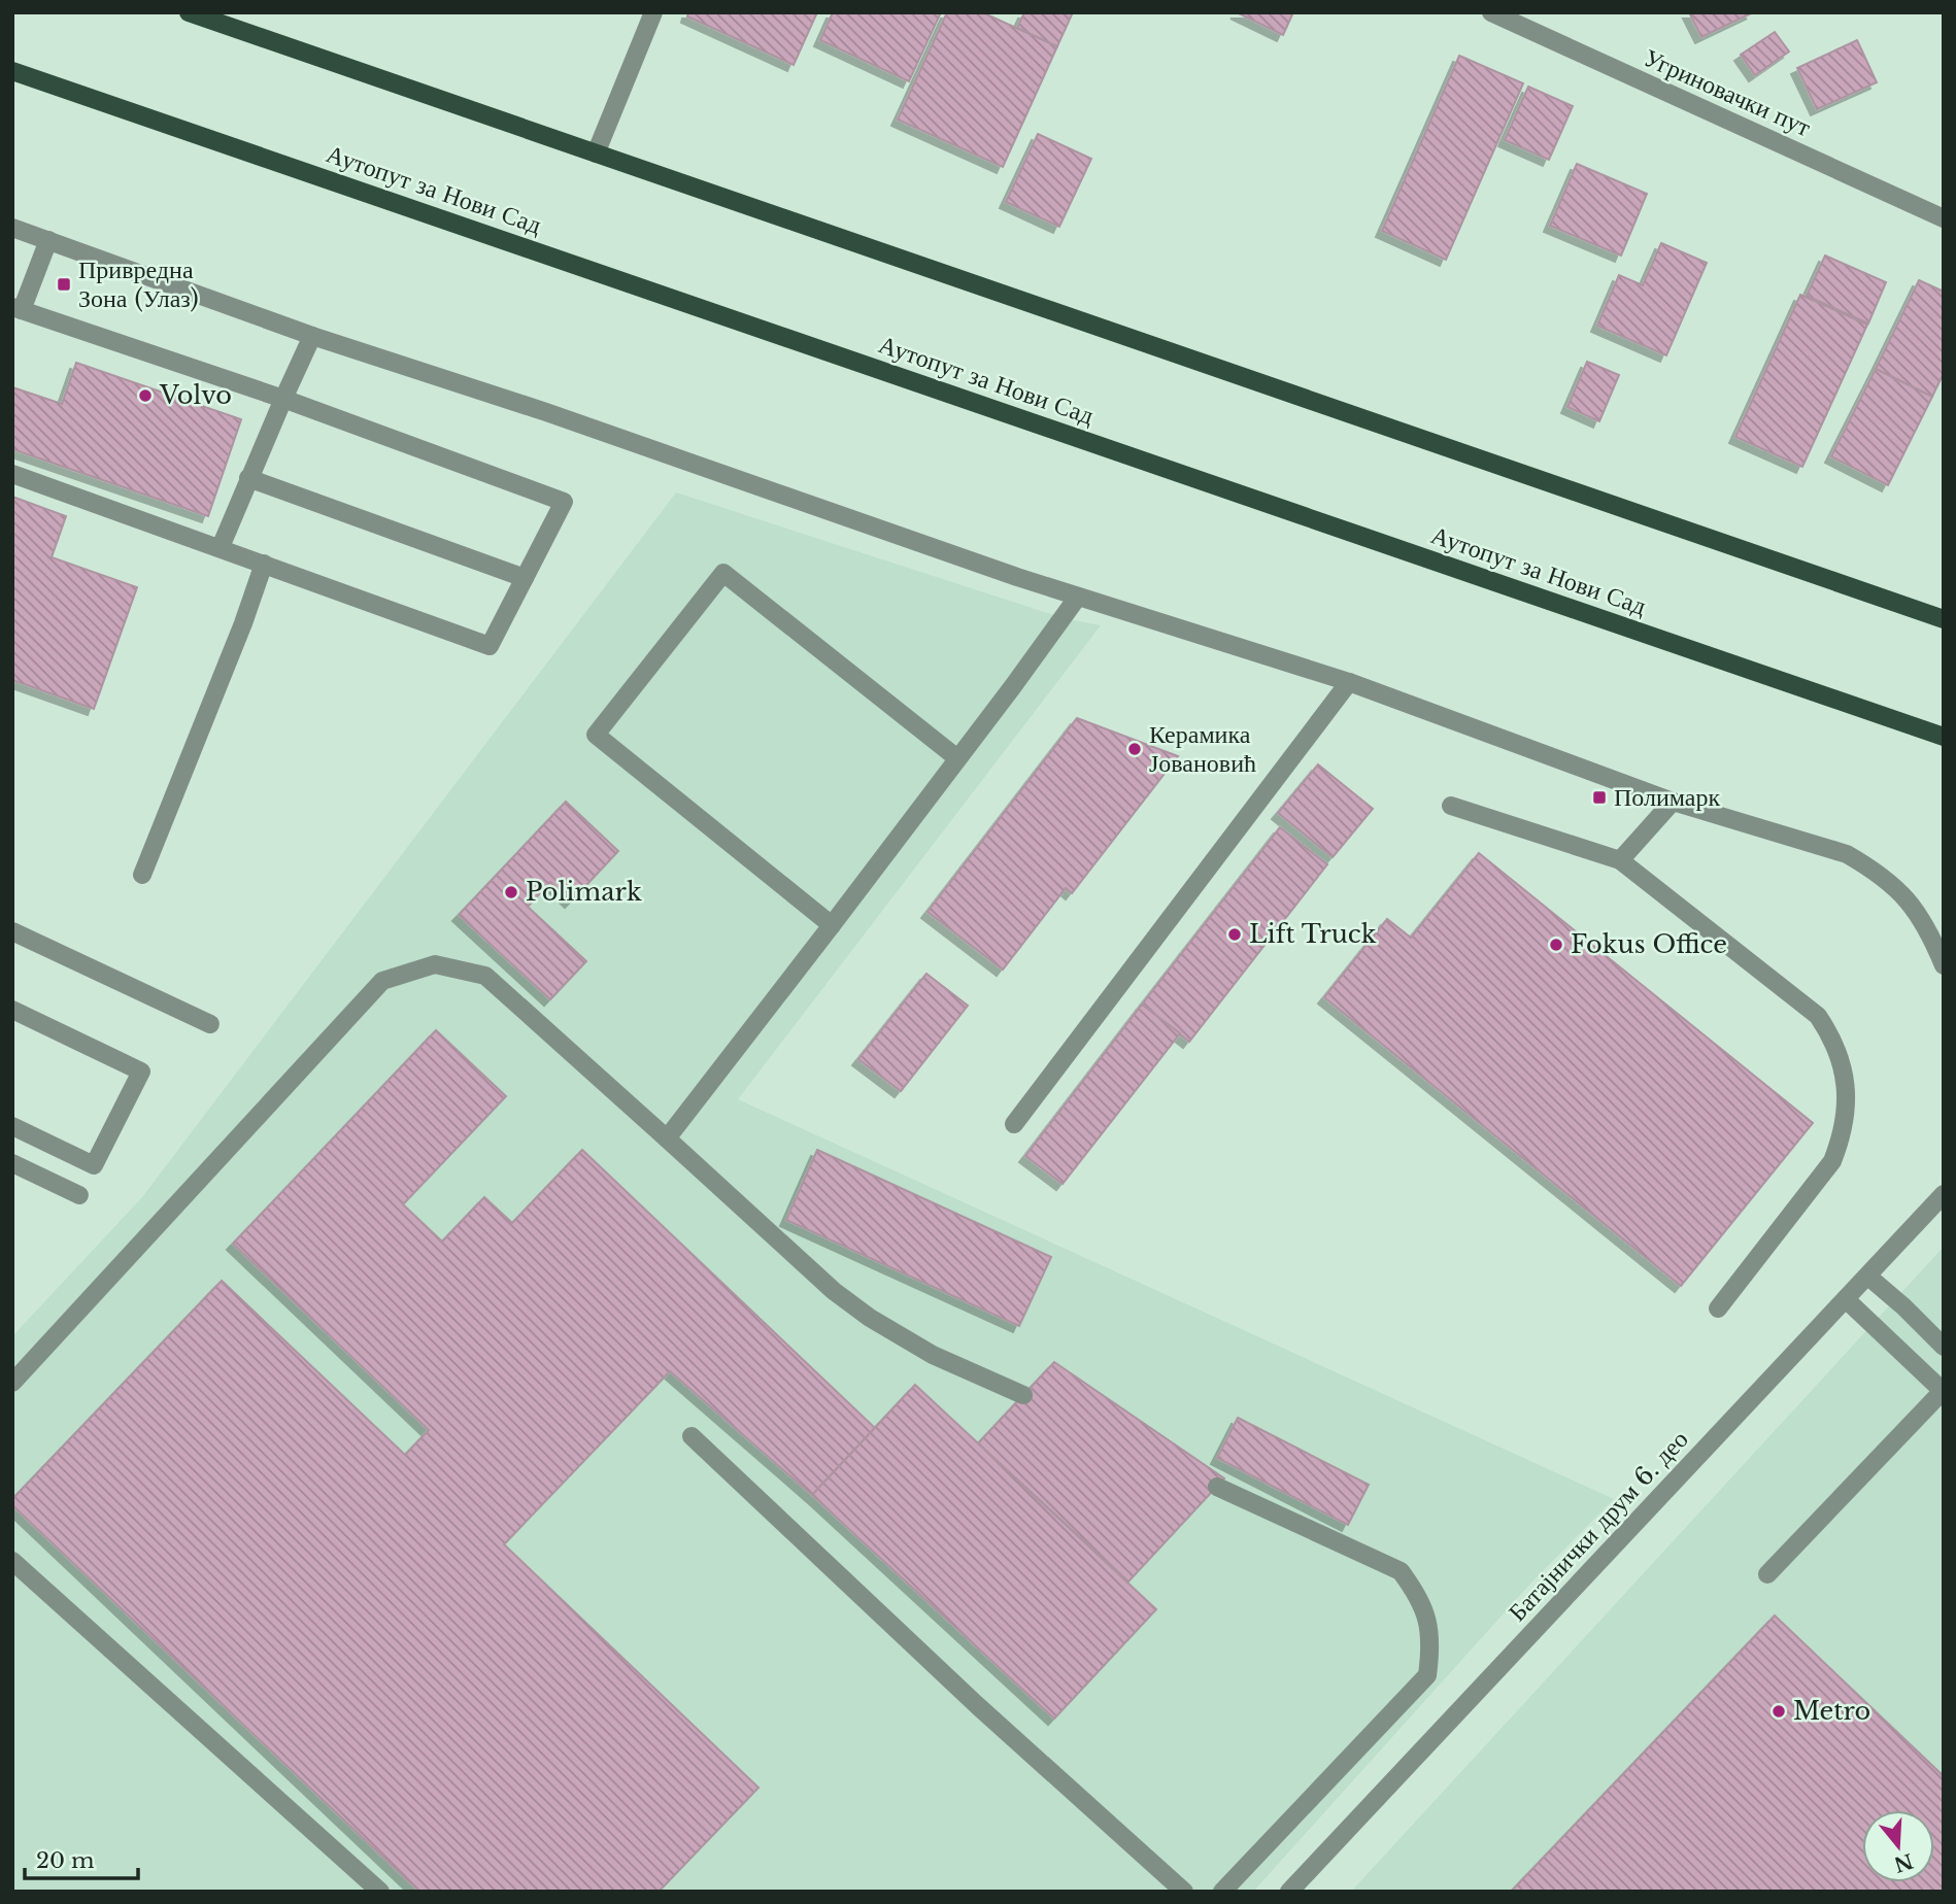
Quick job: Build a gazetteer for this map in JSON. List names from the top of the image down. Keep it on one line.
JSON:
{"streets":{"main road":["Аутопут за Нови Сад"],"street":["Угриновачки пут","Батајнички друм 6. део"]},"places":{"transit":["Привредна Зона (Улаз)","Полимарк"],"other":["Volvo","Керамика Јовановић","Polimark","Lift Truck","Fokus Office","Metro"]},"scale_bar":"20 m","north":"bottom"}
